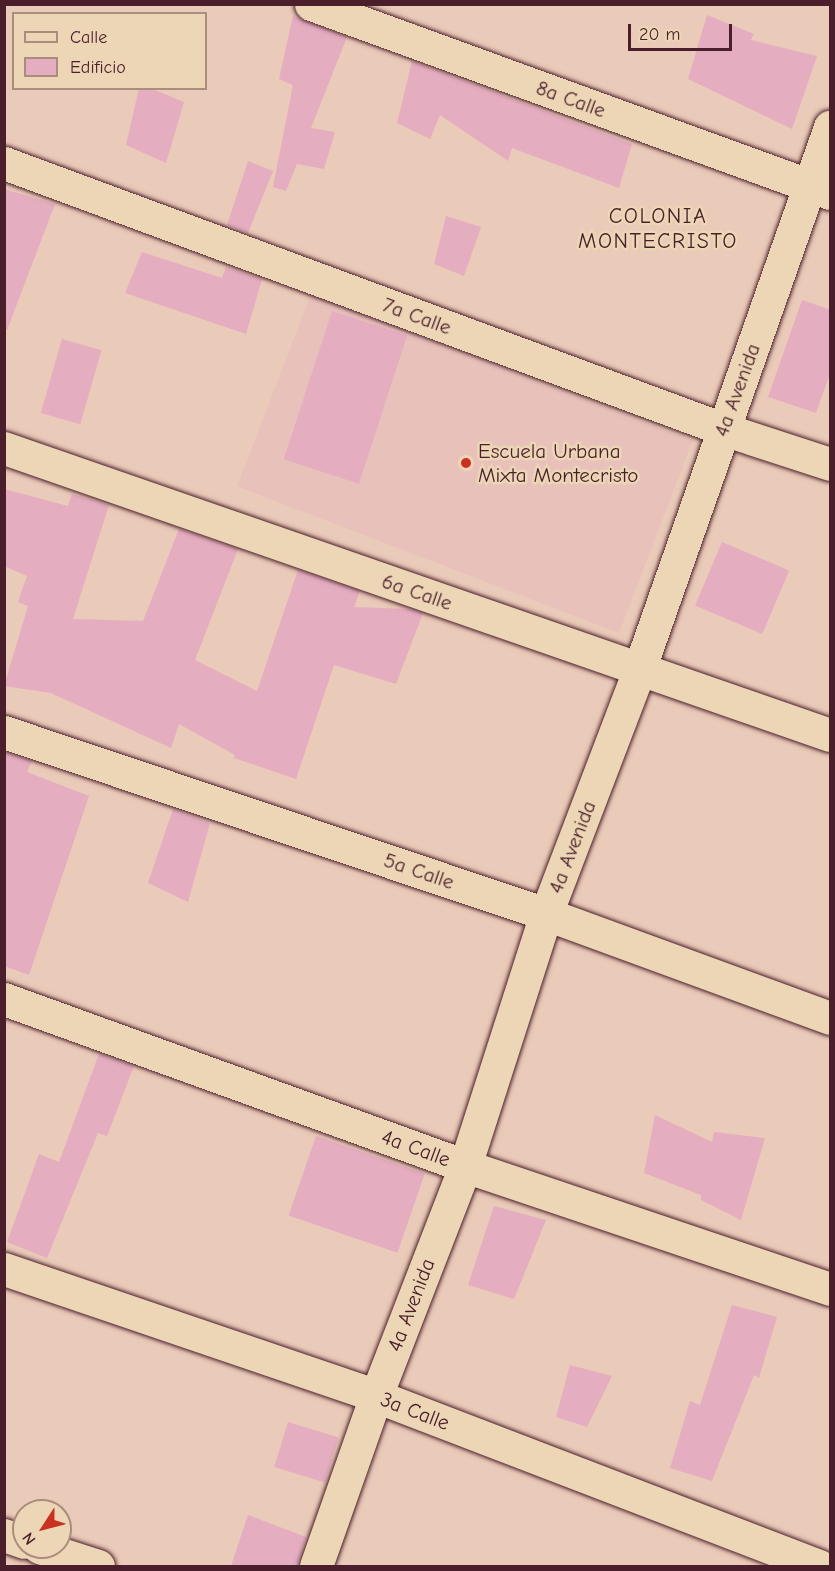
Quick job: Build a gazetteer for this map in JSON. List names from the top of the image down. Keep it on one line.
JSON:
{"streets":{"street":["8a Calle","7a Calle","4a Avenida","6a Calle","5a Calle","4a Calle","3a Calle"]},"crossings":[["8a Calle","4a Avenida"],["7a Calle","4a Avenida"],["4a Avenida","6a Calle"],["4a Avenida","5a Calle"],["4a Avenida","4a Calle"],["4a Avenida","3a Calle"]],"districts":["COLONIA MONTECRISTO"],"places":["Escuela Urbana Mixta Montecristo"],"legend":["Calle","Edificio"],"scale_bar":"20 m","north":"bottom left"}
